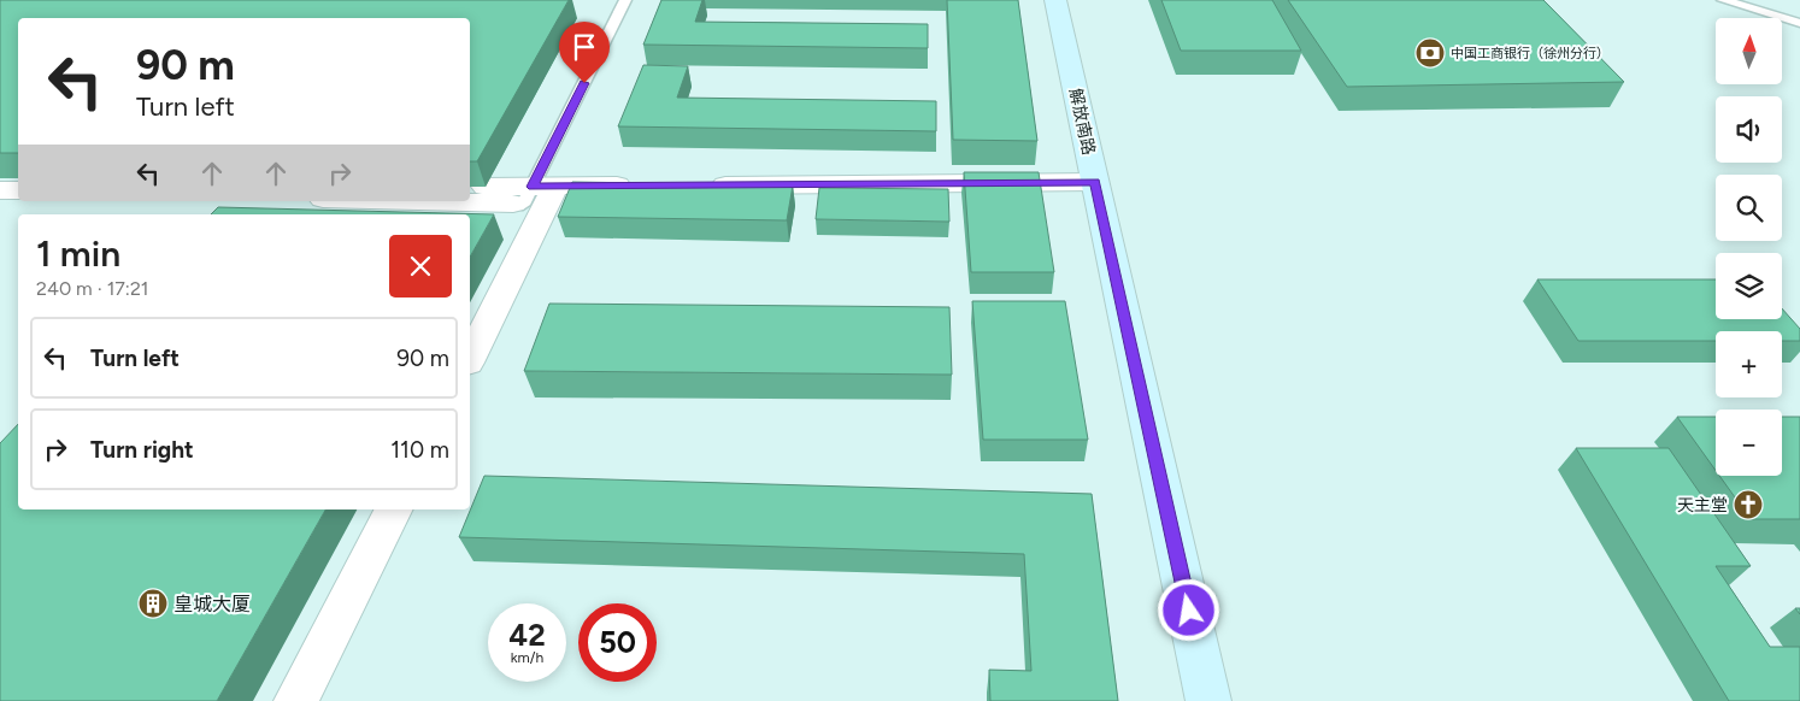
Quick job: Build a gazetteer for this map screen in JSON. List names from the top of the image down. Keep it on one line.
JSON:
{"streets":{"main road":["解放南路"]},"places":{"bank":["中国工商银行（徐州分行）"],"church":["天主堂"],"building":["皇城大厦"]},"north":"top","page":{"map_buttons":["+","−"],"turn":["90 m","Turn left"],"heading":["1 min","240 m · 17:21"],"list":[{"name":"Turn left","value":"90 m"},{"name":"Turn right","value":"110 m"}],"speed":"42 km/h","limit":"50"}}
